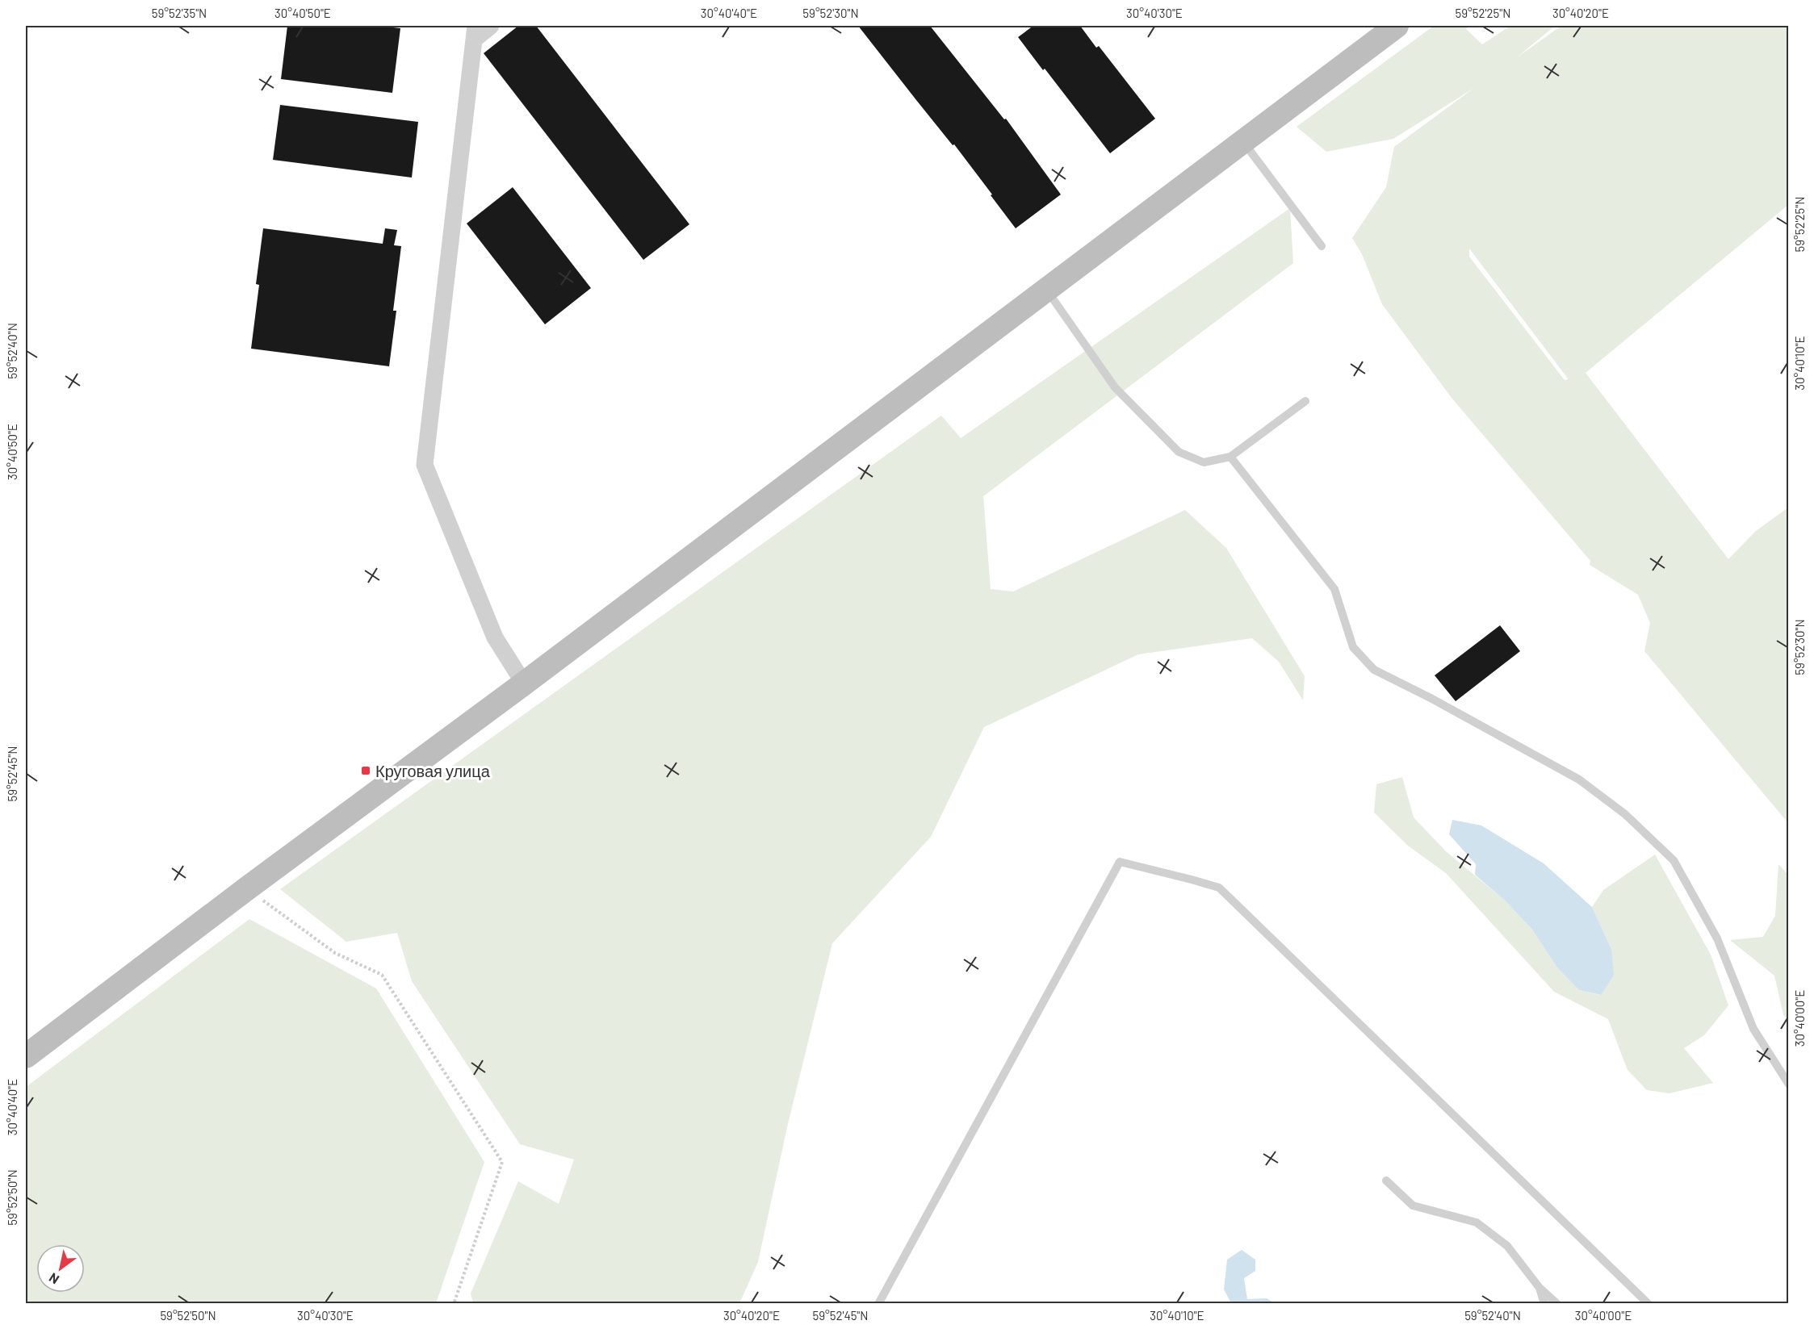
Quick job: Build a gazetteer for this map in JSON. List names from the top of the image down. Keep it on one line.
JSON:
{"places":{"transit":["Круговая улица"]},"north":"bottom left","coordinates":["59°52'35\"N","30°40'50\"E","30°40'40\"E","59°52'30\"N","30°40'30\"E","59°52'25\"N","30°40'20\"E","59°52'40\"N","30°40'10\"E","59°52'45\"N","30°40'00\"E","59°52'50\"N"]}
